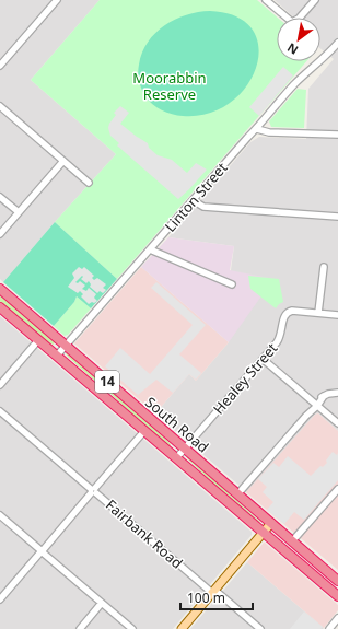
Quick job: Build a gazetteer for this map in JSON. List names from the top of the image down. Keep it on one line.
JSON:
{"streets":{"highway":["14","South Road"],"street":["Linton Street","Healey Street","Fairbank Road"]},"crossings":[["Linton Street","South Road"],["Healey Street","South Road"]],"parks":["Moorabbin Reserve"],"scale_bar":"100 m","north":"bottom left"}
